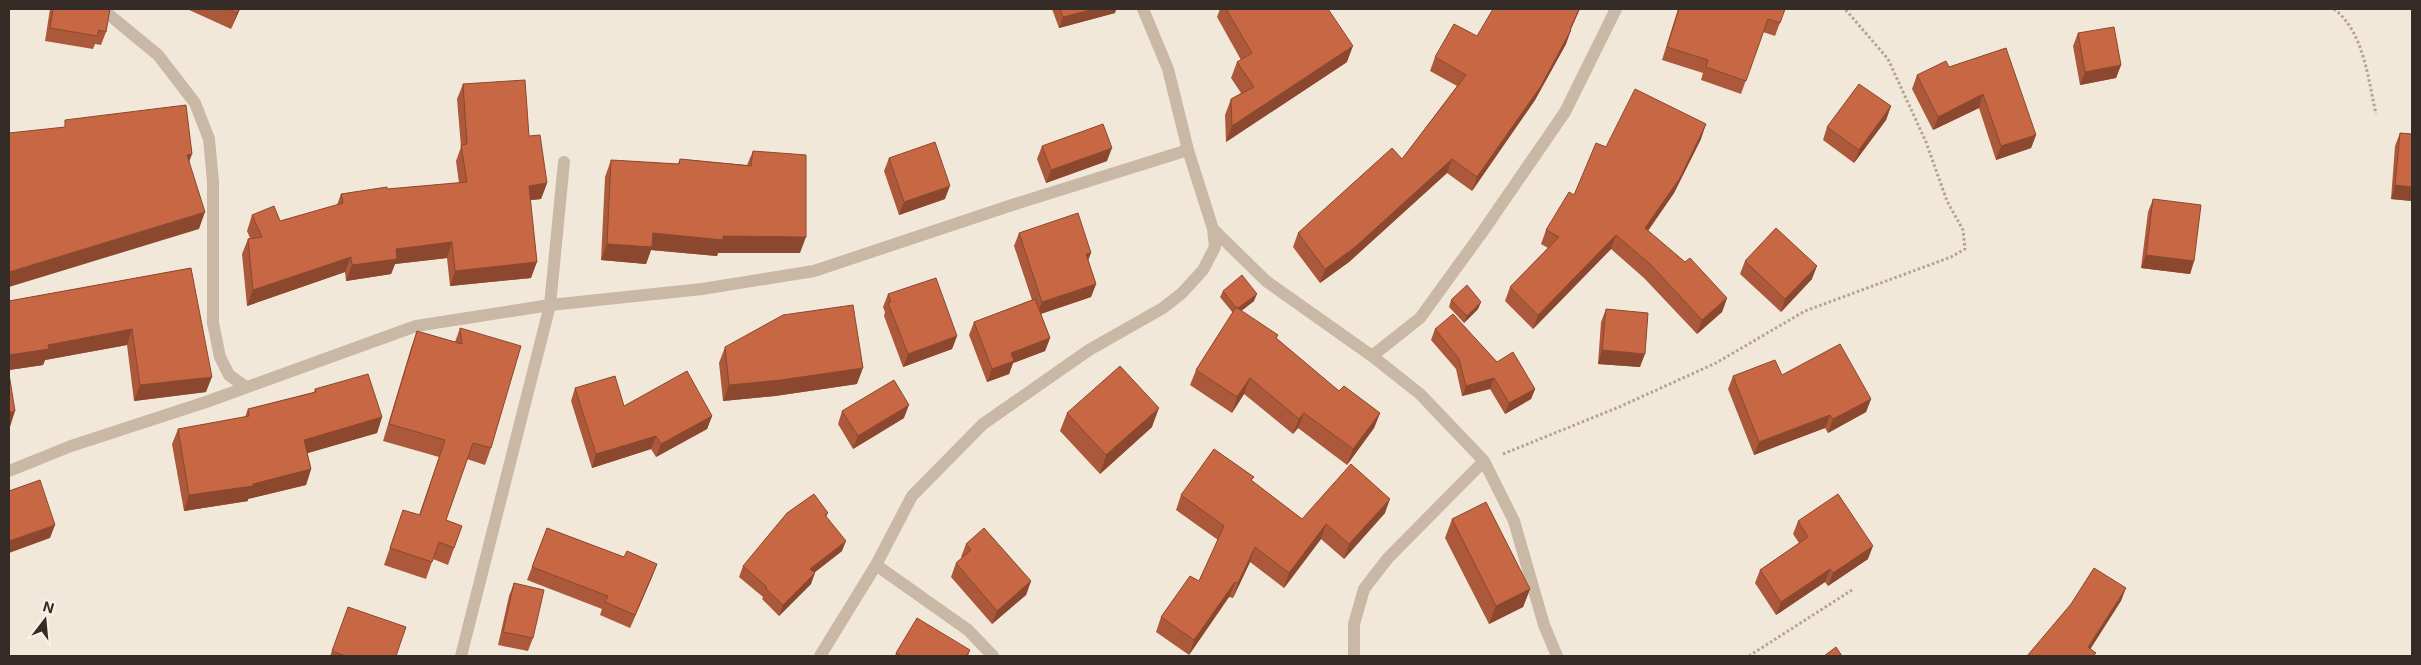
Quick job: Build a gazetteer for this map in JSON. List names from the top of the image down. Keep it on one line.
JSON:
{"north":"top"}
